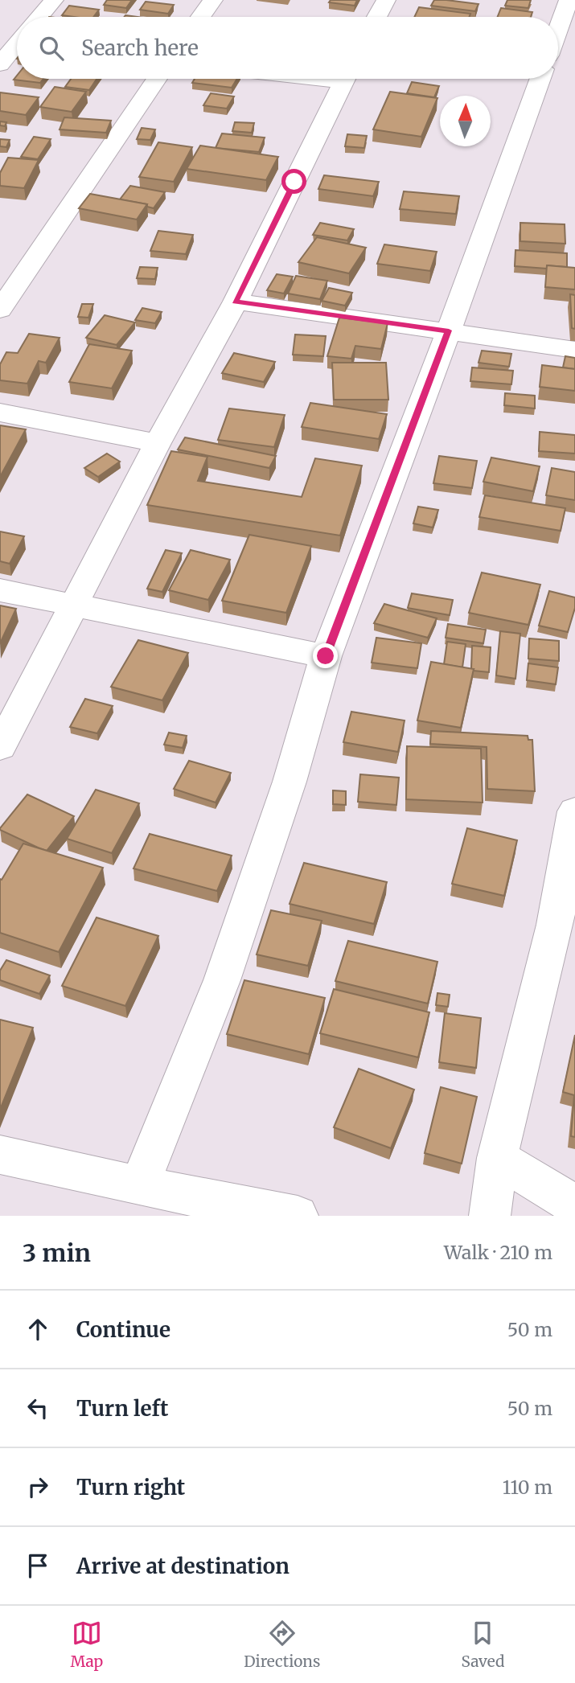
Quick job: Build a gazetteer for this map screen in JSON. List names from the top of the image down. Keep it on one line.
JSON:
{"north":"top","page":{"search":"Search here","heading":["3 min","Walk · 210 m"],"list":[["Continue","50 m"],["Turn left","50 m"],["Turn right","110 m"],"Arrive at destination"],"nav":["Map","Directions","Saved"]}}
